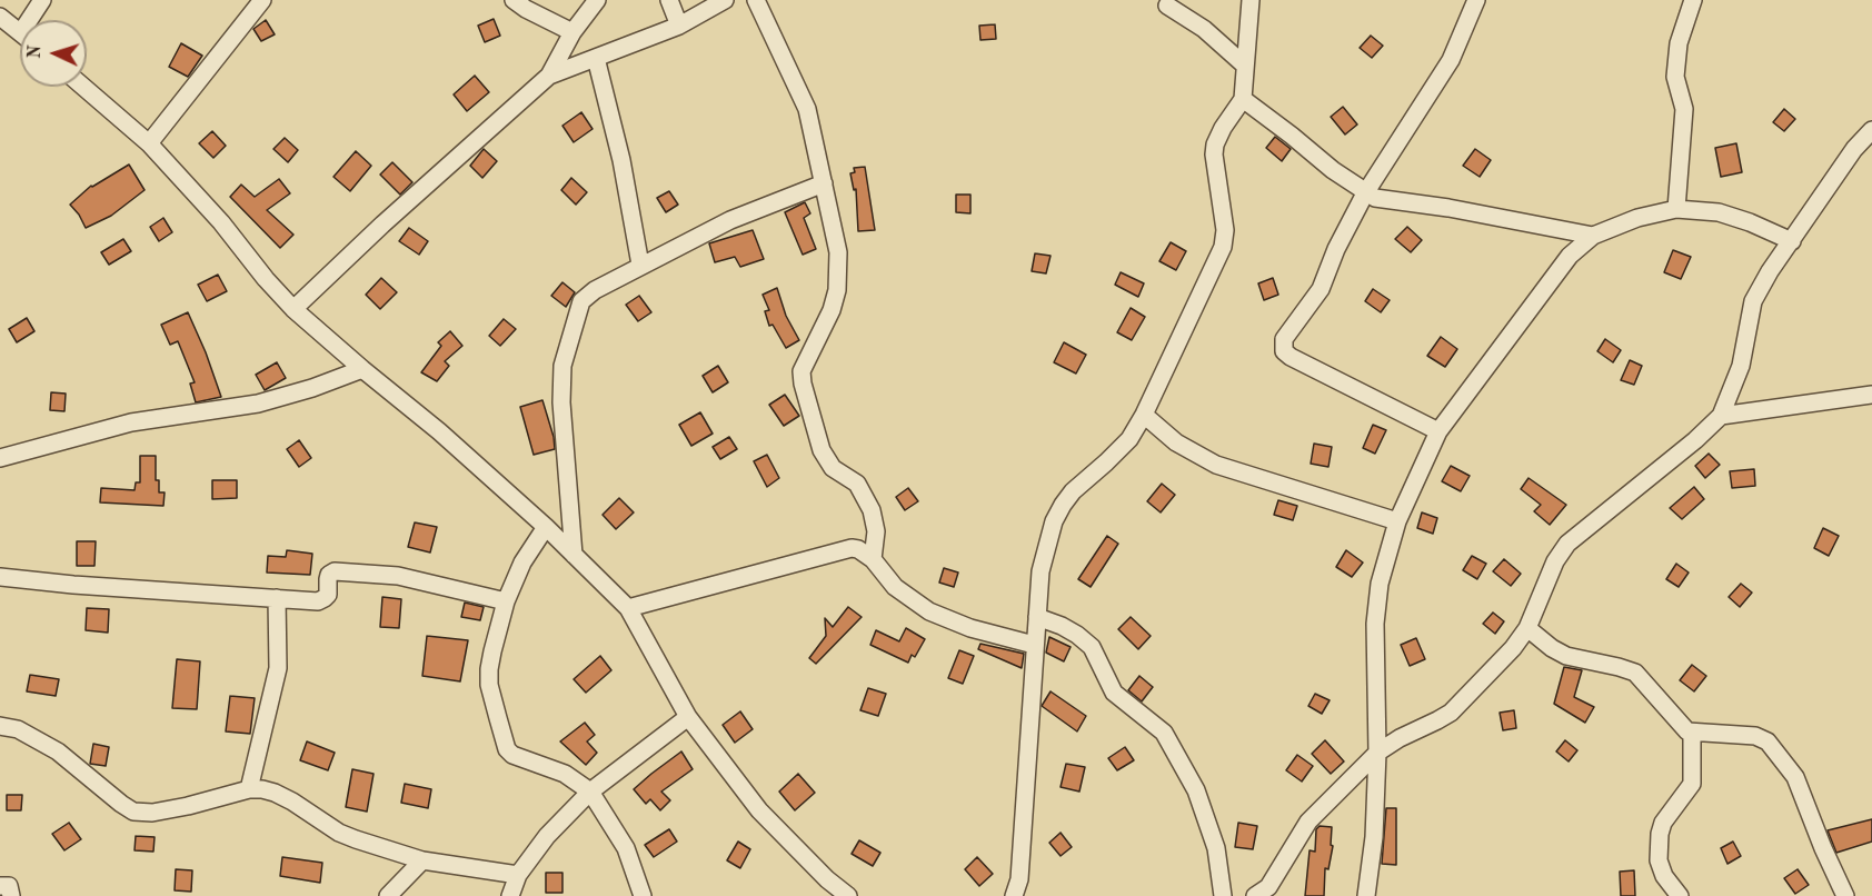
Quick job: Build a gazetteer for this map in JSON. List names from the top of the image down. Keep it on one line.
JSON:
{"north":"left"}
